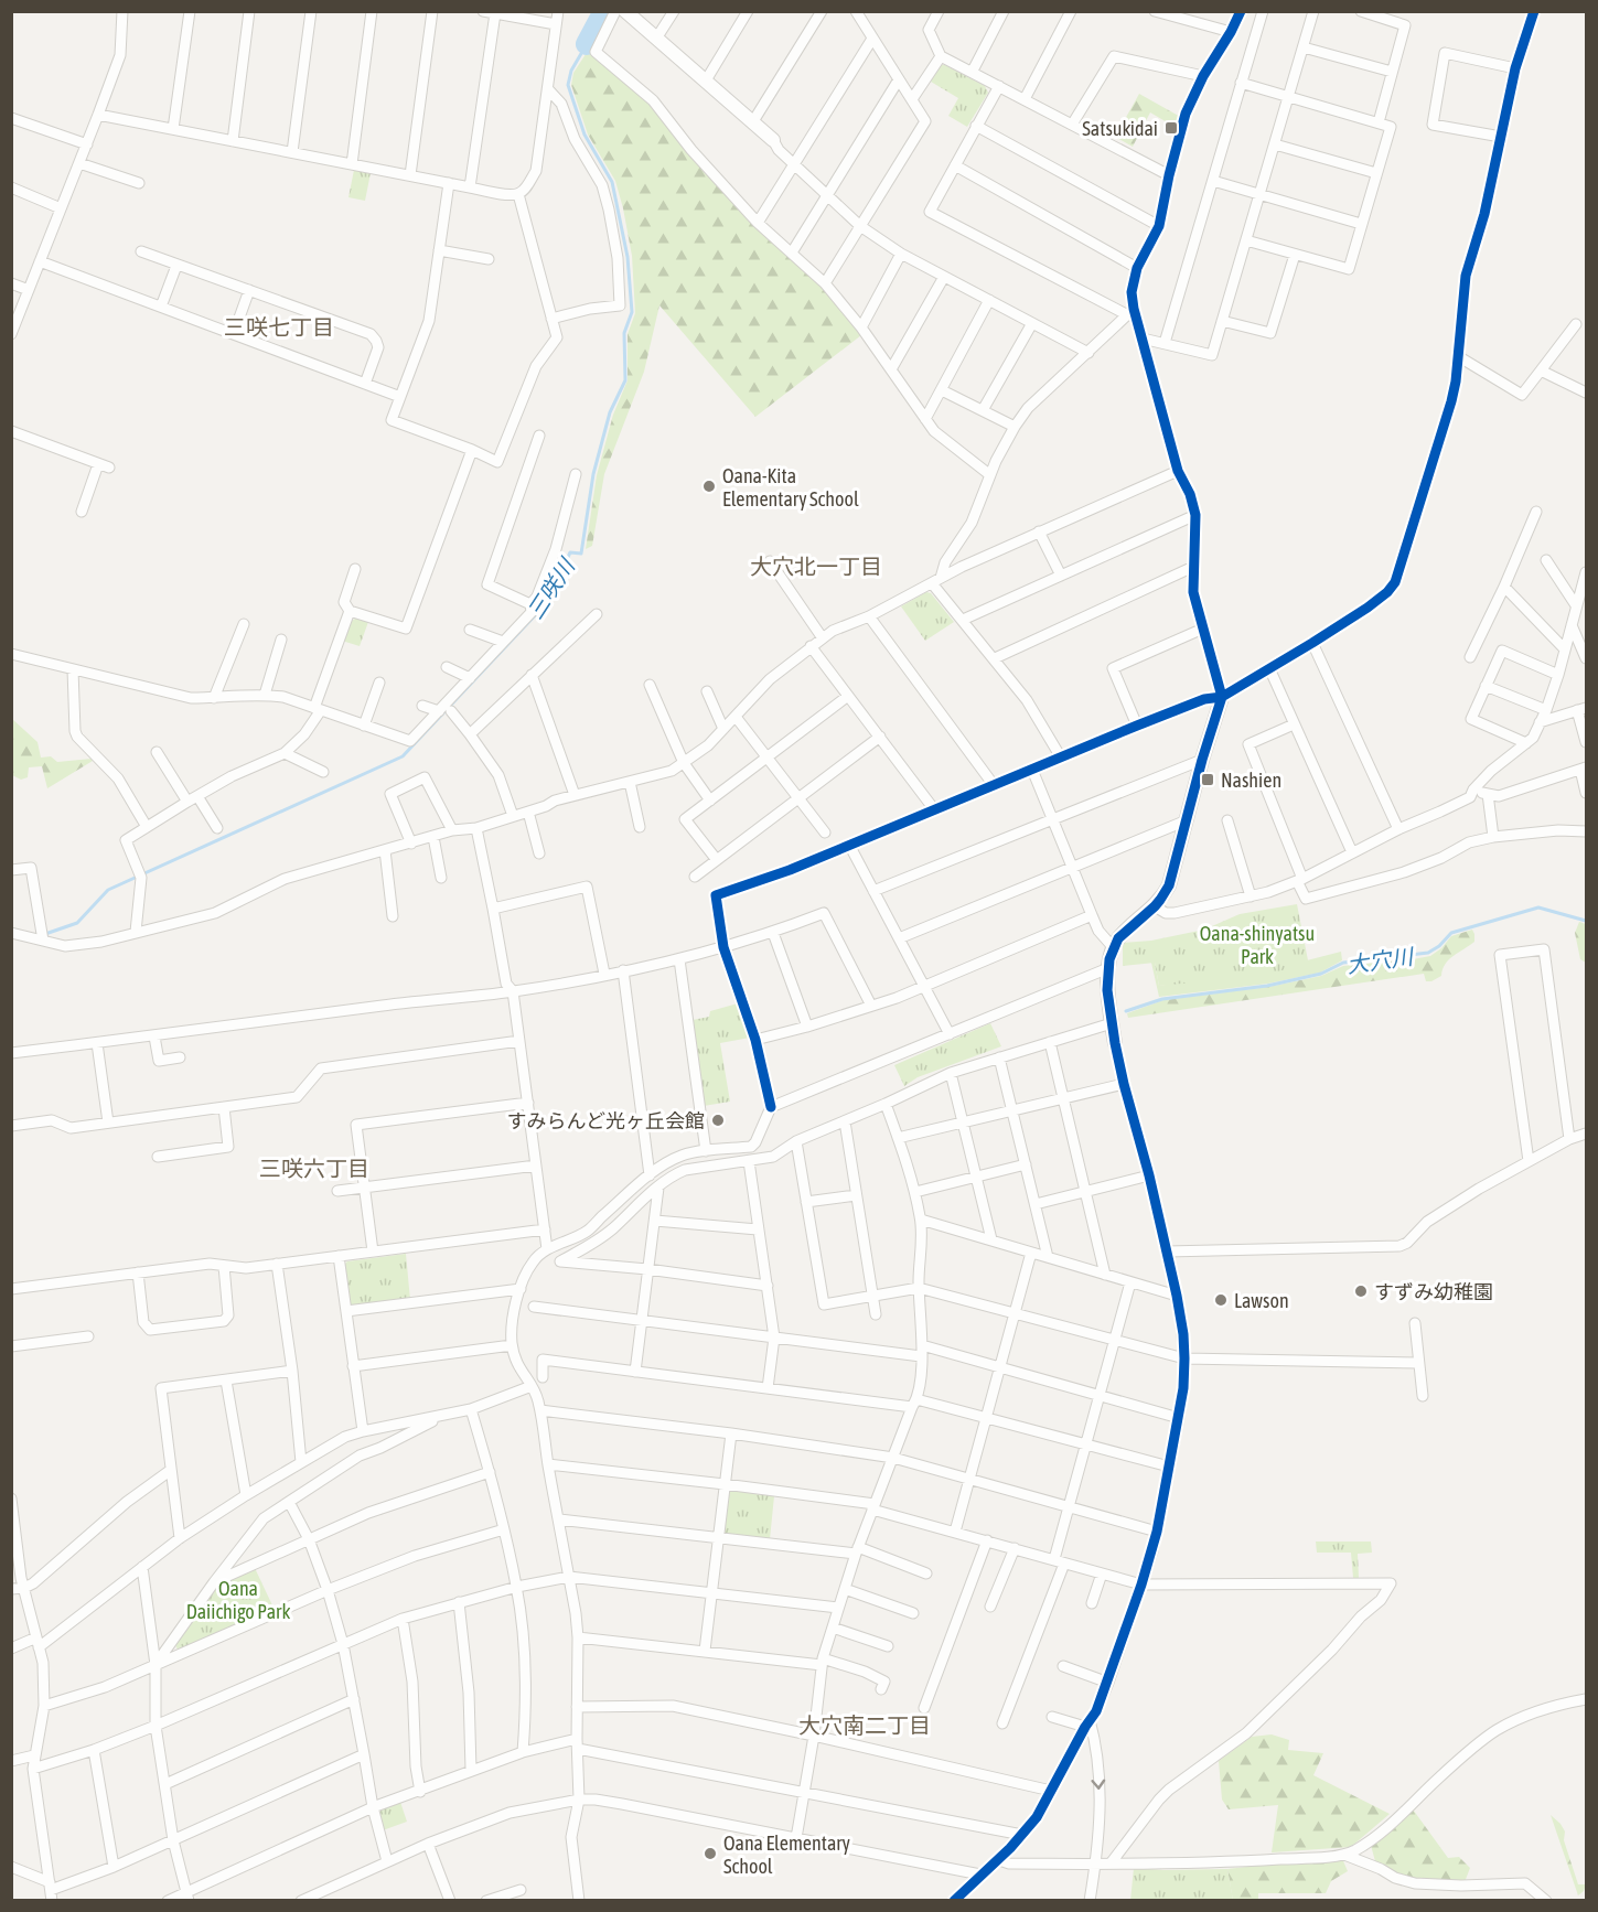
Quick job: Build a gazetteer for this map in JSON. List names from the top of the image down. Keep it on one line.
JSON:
{"districts":["三咲七丁目","大穴北一丁目","三咲六丁目","大穴南二丁目"],"water":["三咲川","大穴川"],"parks":["Oana-shinyatsu Park","Oana Daiichigo Park"],"places":{"transit":["Satsukidai","Nashien"],"other":["Oana-Kita Elementary School","すみらんど光ヶ丘会館","すずみ幼稚園","Lawson","Oana Elementary School"]}}
